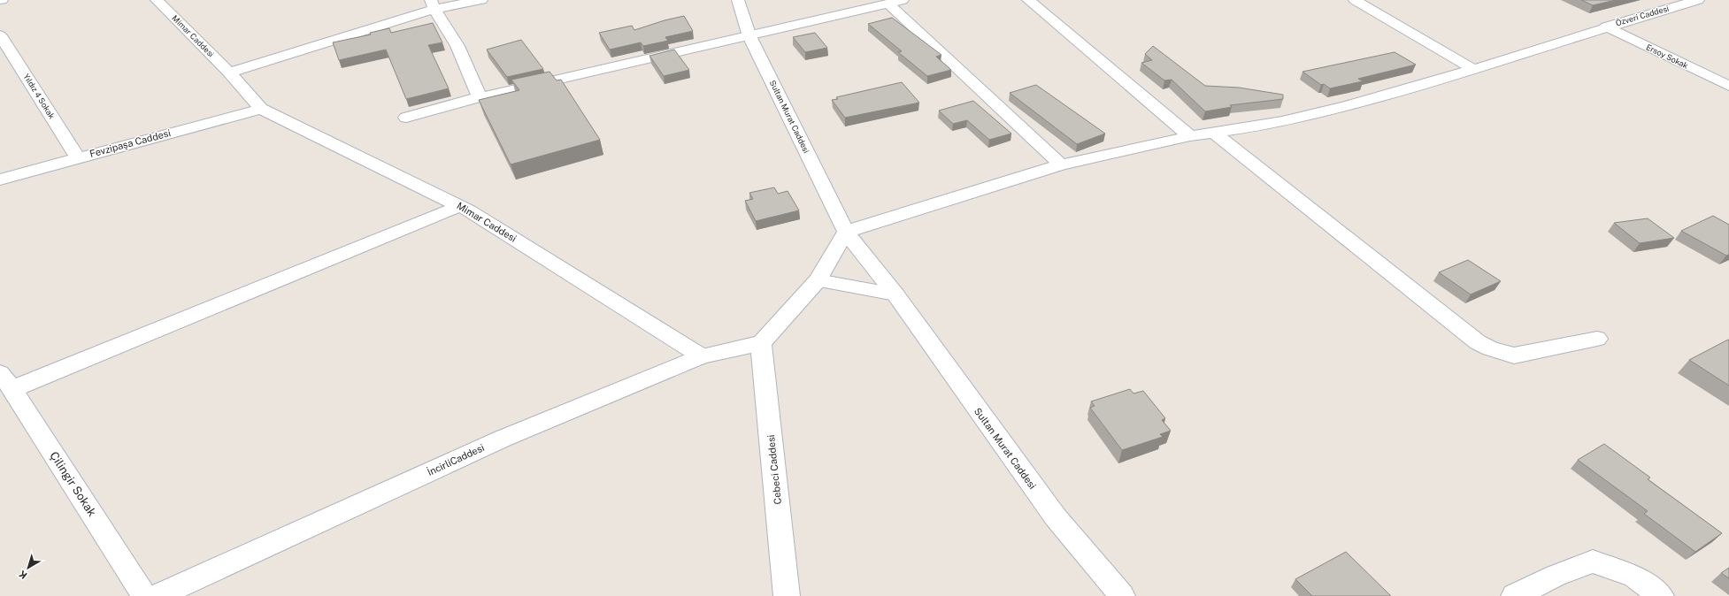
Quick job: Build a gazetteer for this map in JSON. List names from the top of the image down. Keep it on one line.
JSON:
{"streets":{"street":["Özveri Caddesi","Mimar Caddesi","Ersoy Sokak","Yıldız 4 Sokak","Sultan Murat Caddesi","Fevzipaşa Caddesi","İncirliCaddesi","Cebeci Caddesi","Çilingir Sokak"]},"crossings":[["Özveri Caddesi","Ersoy Sokak"],["Özveri Caddesi","Sultan Murat Caddesi"],["Mimar Caddesi","Fevzipaşa Caddesi"],["Mimar Caddesi","İncirliCaddesi"],["Yıldız 4 Sokak","Fevzipaşa Caddesi"],["İncirliCaddesi","Cebeci Caddesi"]],"north":"bottom left"}
